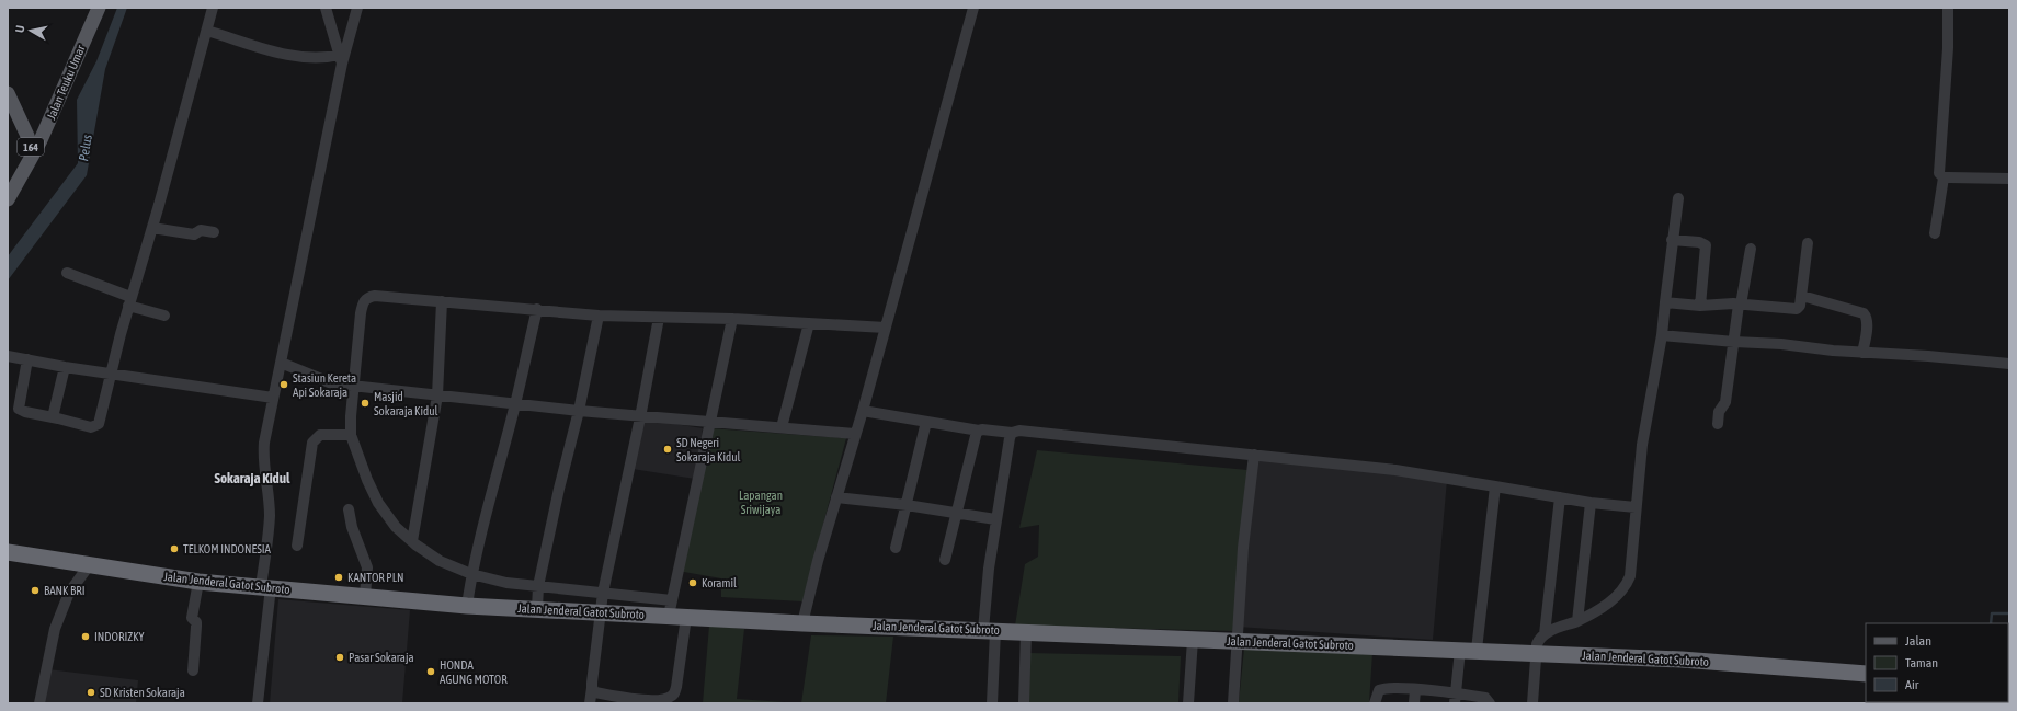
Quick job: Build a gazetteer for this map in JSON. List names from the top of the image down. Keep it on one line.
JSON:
{"streets":{"highway":["Jalan Jenderal Gatot Subroto"],"main road":["Jalan Teuku Umar","164"]},"crossings":[["Jalan Teuku Umar","164"]],"districts":["Sokaraja Kidul"],"water":["Pelus"],"parks":["Lapangan Sriwijaya"],"places":["Stasiun Kereta Api Sokaraja","Masjid Sokaraja Kidul","SD Negeri Sokaraja Kidul","TELKOM INDONESIA","KANTOR PLN","Koramil","BANK BRI","INDORIZKY","Pasar Sokaraja","HONDA AGUNG MOTOR","SD Kristen Sokaraja"],"legend":["Jalan","Taman","Air"],"north":"left"}
